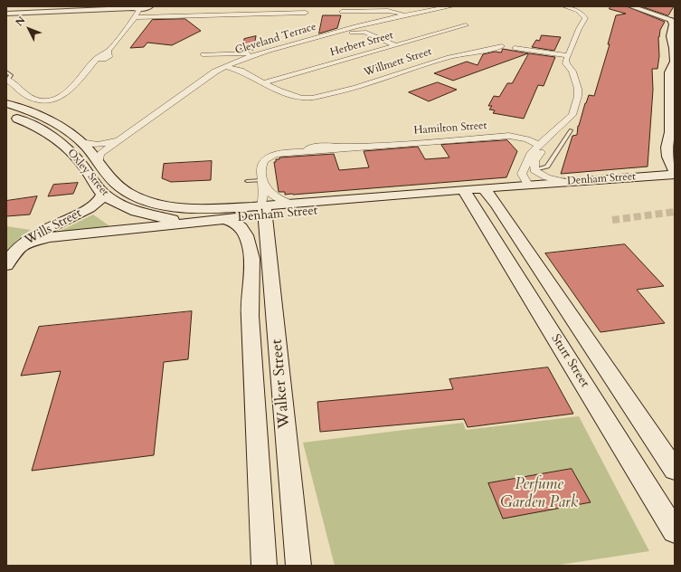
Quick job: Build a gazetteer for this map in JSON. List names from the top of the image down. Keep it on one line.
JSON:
{"streets":{"main road":["Oxley Street","Denham Street","Wills Street","Sturt Street","Walker Street"],"street":["Cleveland Terrace","Herbert Street","Willmett Street","Hamilton Street"]},"crossings":[["Cleveland Terrace","Willmett Street"],["Cleveland Terrace","Oxley Street"],["Herbert Street","Willmett Street"],["Hamilton Street","Walker Street"],["Oxley Street","Denham Street"],["Oxley Street","Wills Street"],["Oxley Street","Walker Street"],["Denham Street","Wills Street"],["Denham Street","Sturt Street"],["Denham Street","Walker Street"]],"parks":["Perfume Garden Park"],"north":"top left"}
